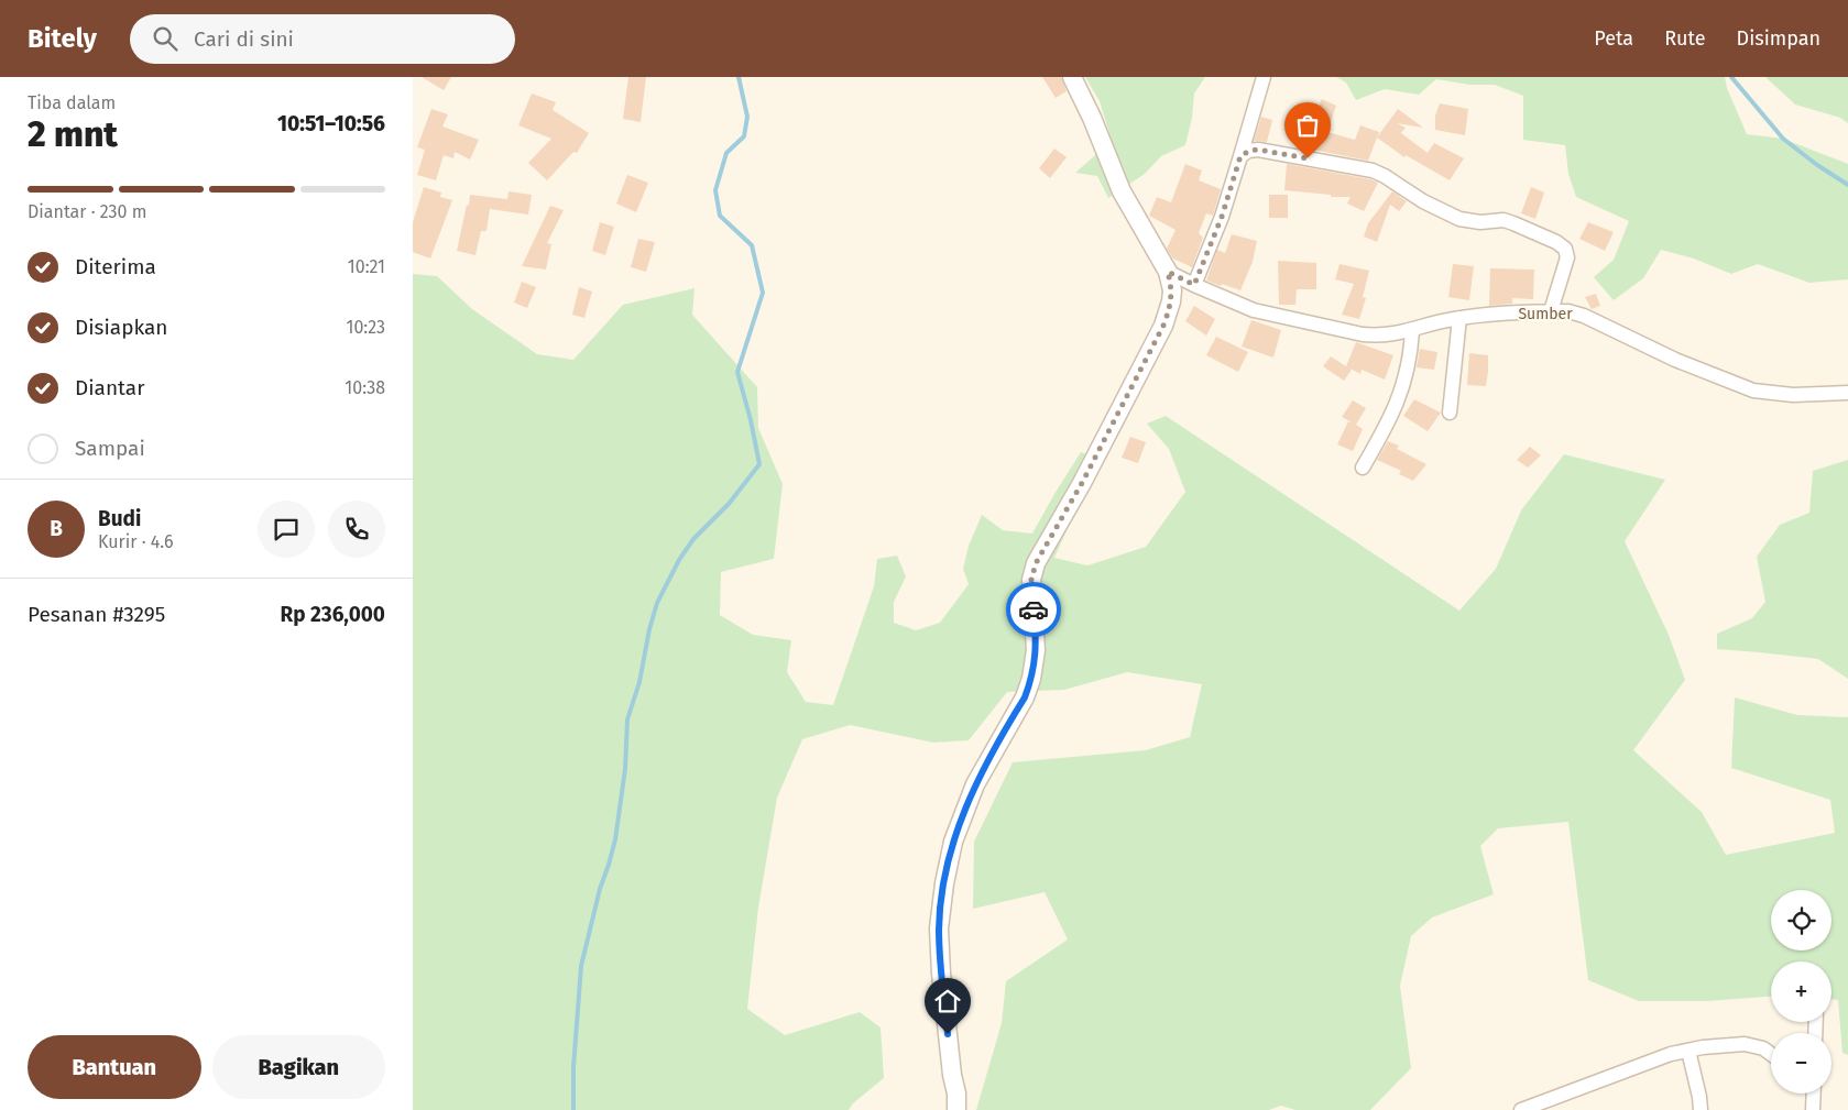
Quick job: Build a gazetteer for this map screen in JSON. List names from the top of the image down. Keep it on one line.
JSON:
{"streets":{"street":["Sumber"]},"page":{"header":"Bitely","search":"Cari di sini","nav":["Peta","Rute","Disimpan"],"heading":["2 mnt","Tiba dalam","10:51–10:56"],"panel":["Budi","Kurir · 4.6","Pesanan #3295","Rp 236,000"],"bar":"Diantar · 230 m","list":[["Diterima","10:21"],["Disiapkan","10:23"],["Diantar","10:38"],"Sampai"],"round":"B","map_buttons":["+","−"],"buttons":["Bantuan","Bagikan"]}}
